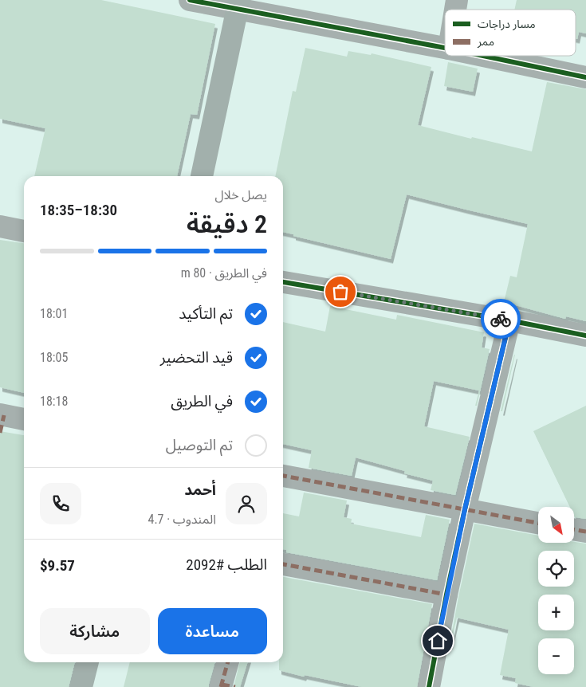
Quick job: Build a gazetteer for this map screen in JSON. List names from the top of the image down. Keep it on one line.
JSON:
{"legend":["مسار دراجات","ممر"],"north":"bottom right","page":{"heading":["2 دقيقة","يصل خلال","18:30–18:35"],"panel":["أحمد","المندوب · 4.7","الطلب #2092","$9.57"],"bar":"في الطريق · 80 m","list":[["تم التأكيد","18:01"],["قيد التحضير","18:05"],["في الطريق","18:18"],"تم التوصيل"],"map_buttons":["+","−"],"buttons":["مساعدة","مشاركة"]}}
